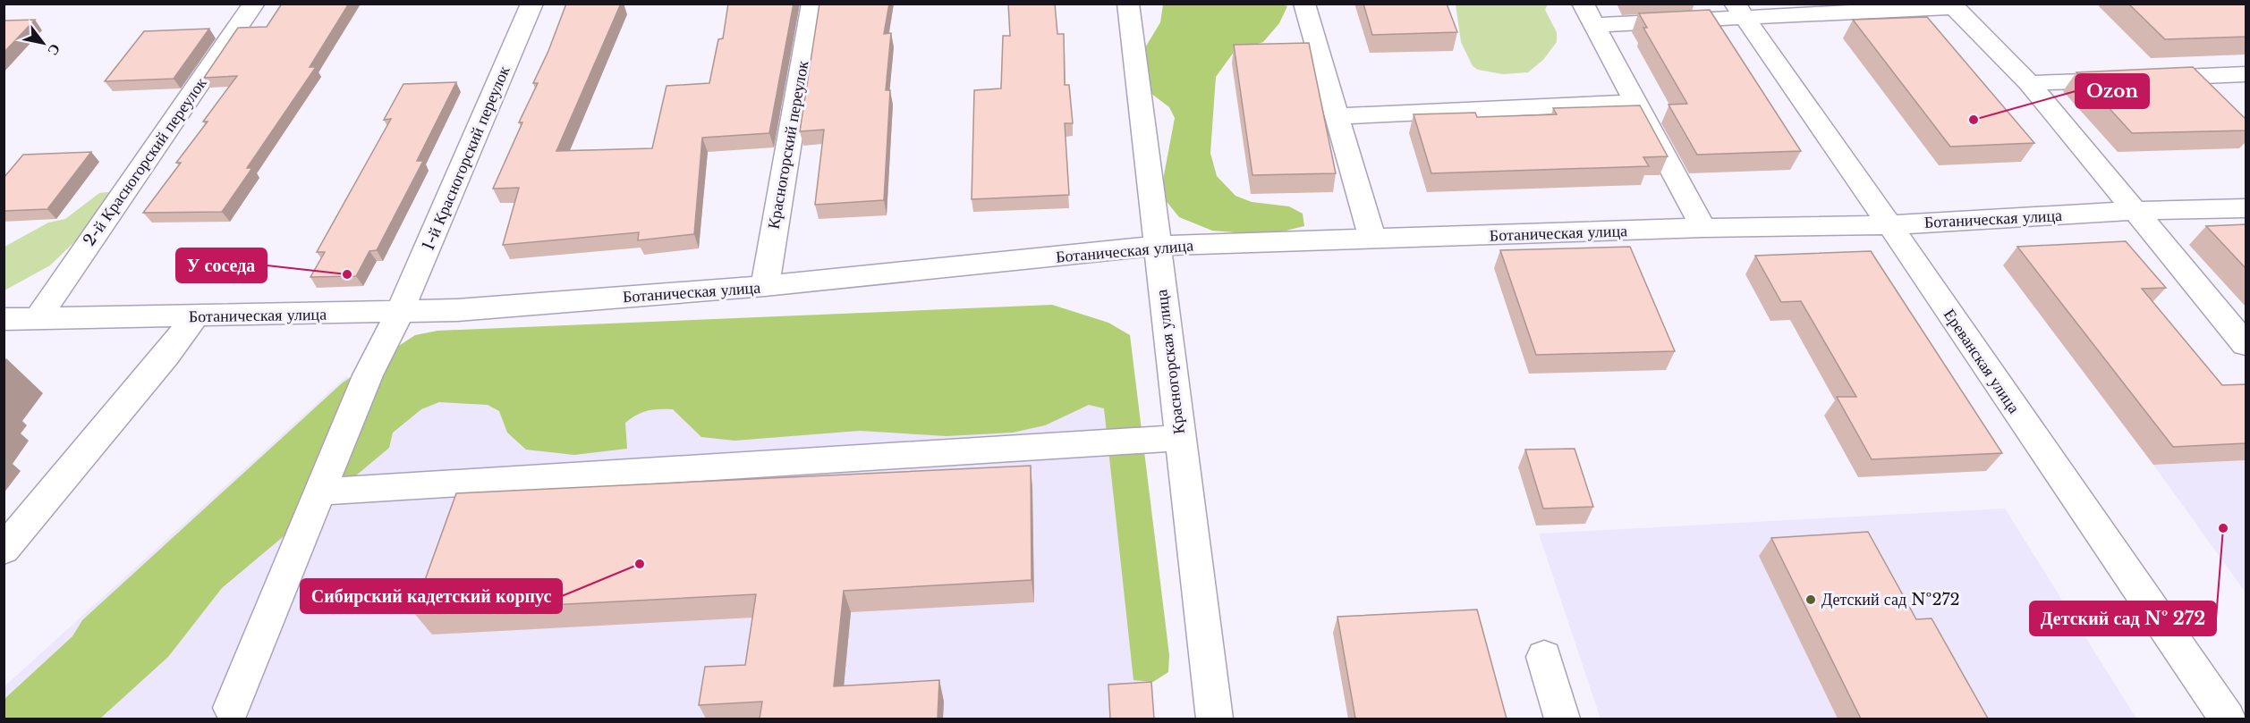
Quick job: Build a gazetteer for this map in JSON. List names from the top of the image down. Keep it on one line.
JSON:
{"streets":{"street":["Красногорский переулок","1-й Красногорский переулок","2-й Красногорский переулок","Ботаническая улица","Ереванская улица","Красногорская улица"]},"crossings":[["Красногорский переулок","Ботаническая улица"],["1-й Красногорский переулок","Ботаническая улица"],["2-й Красногорский переулок","Ботаническая улица"],["Ботаническая улица","Ереванская улица"],["Ботаническая улица","Красногорская улица"]],"places":["Ozon","У соседа","Детский сад № 272","Сибирский кадетский корпус","Детский сад №272"],"north":"bottom right"}
